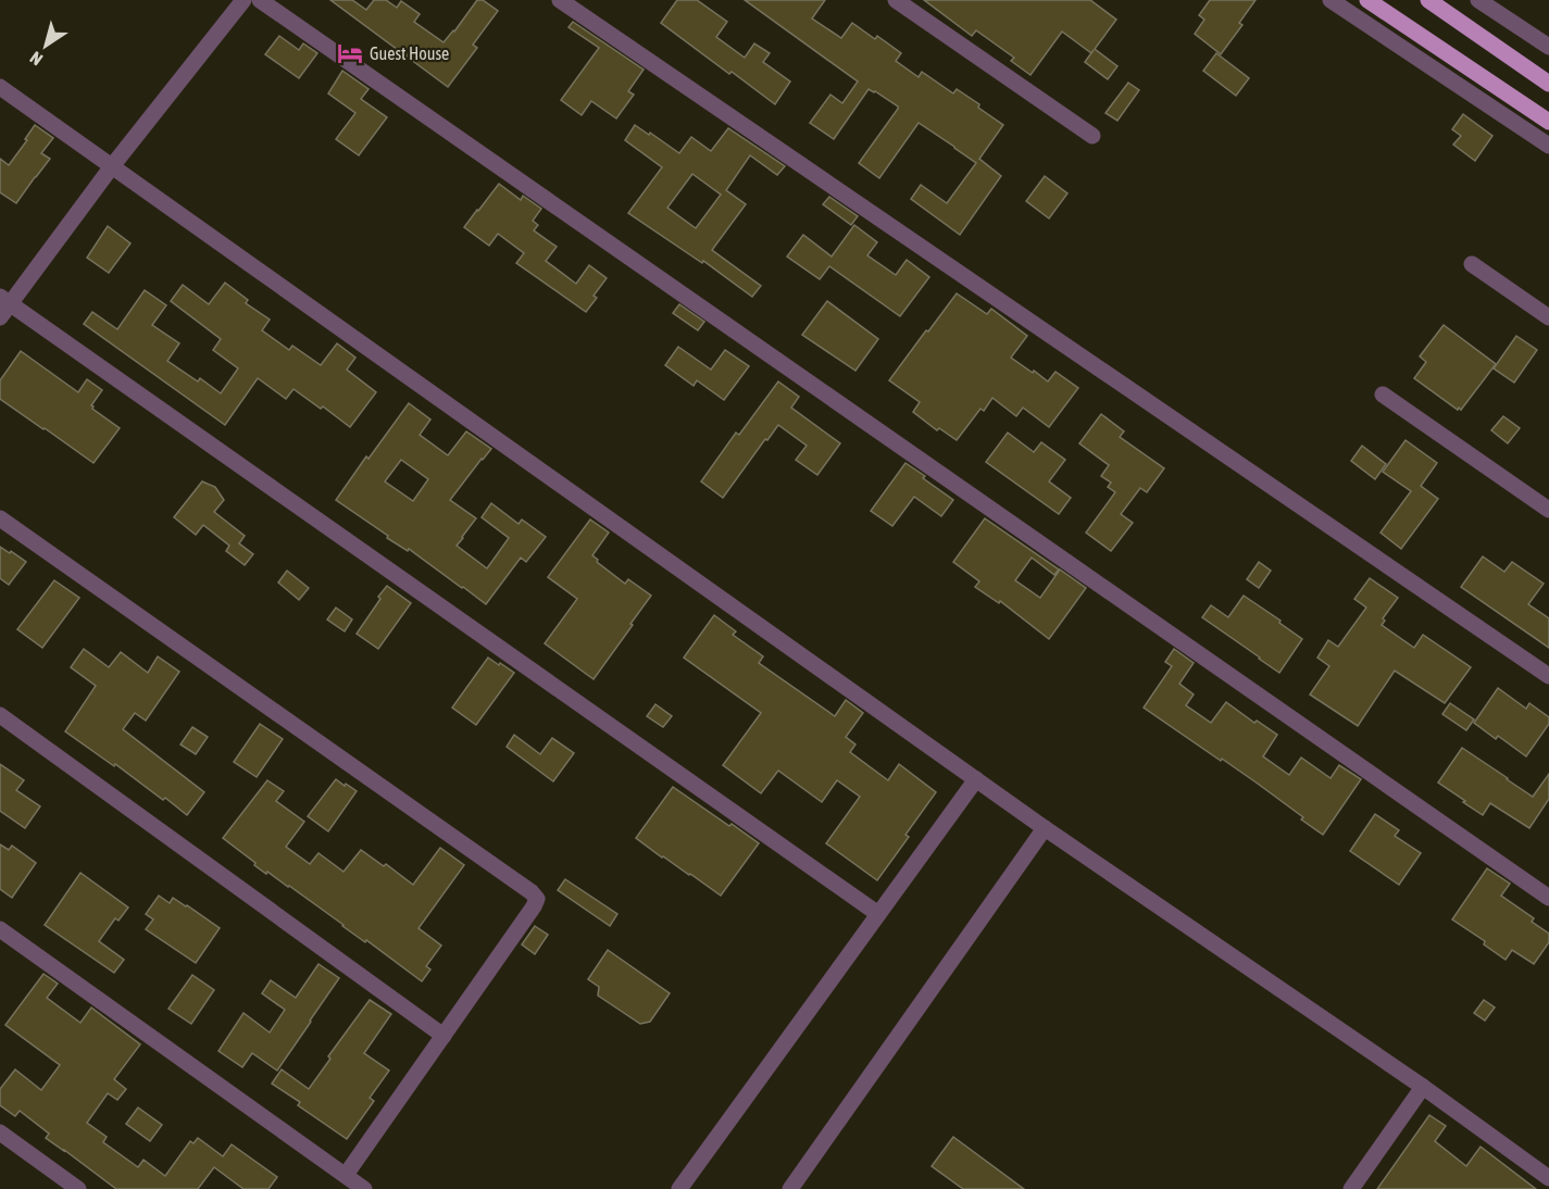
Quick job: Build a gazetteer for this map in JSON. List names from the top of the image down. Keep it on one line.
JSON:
{"places":{"hotel":["Guest House"]},"north":"bottom left"}
